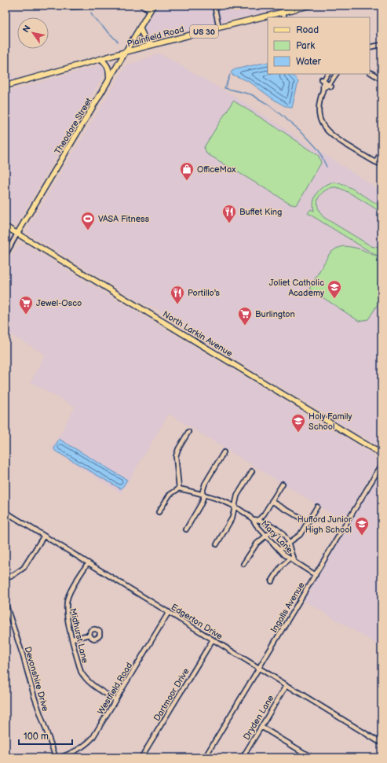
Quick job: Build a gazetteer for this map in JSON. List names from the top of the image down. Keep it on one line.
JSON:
{"streets":{"main road":["US 30","Plainfield Road","Theodore Street","North Larkin Avenue"],"street":["Mary Lane","Ingalls Avenue","Edgerton Drive","Midhurst Lane","Devonshire Drive","Westfield Road","Dartmoor Drive","Dryden Lane"]},"crossings":[["Plainfield Road","Theodore Street"],["Theodore Street","North Larkin Avenue"],["Mary Lane","Ingalls Avenue"],["Ingalls Avenue","Edgerton Drive"],["Edgerton Drive","Midhurst Lane"],["Edgerton Drive","Westfield Road"],["Edgerton Drive","Dartmoor Drive"],["Edgerton Drive","Dryden Lane"],["Midhurst Lane","Westfield Road"]],"places":{"shop":["OfficeMax"],"restaurant":["Buffet King","Portillo's"],"sports":["VASA Fitness"],"school or university":["Joliet Catholic Academy","Holy Family School","Hufford Junior High School"],"supermarket":["Jewel-Osco","Burlington"]},"legend":["Road","Park","Water"],"scale_bar":"100 m","north":"top left"}
